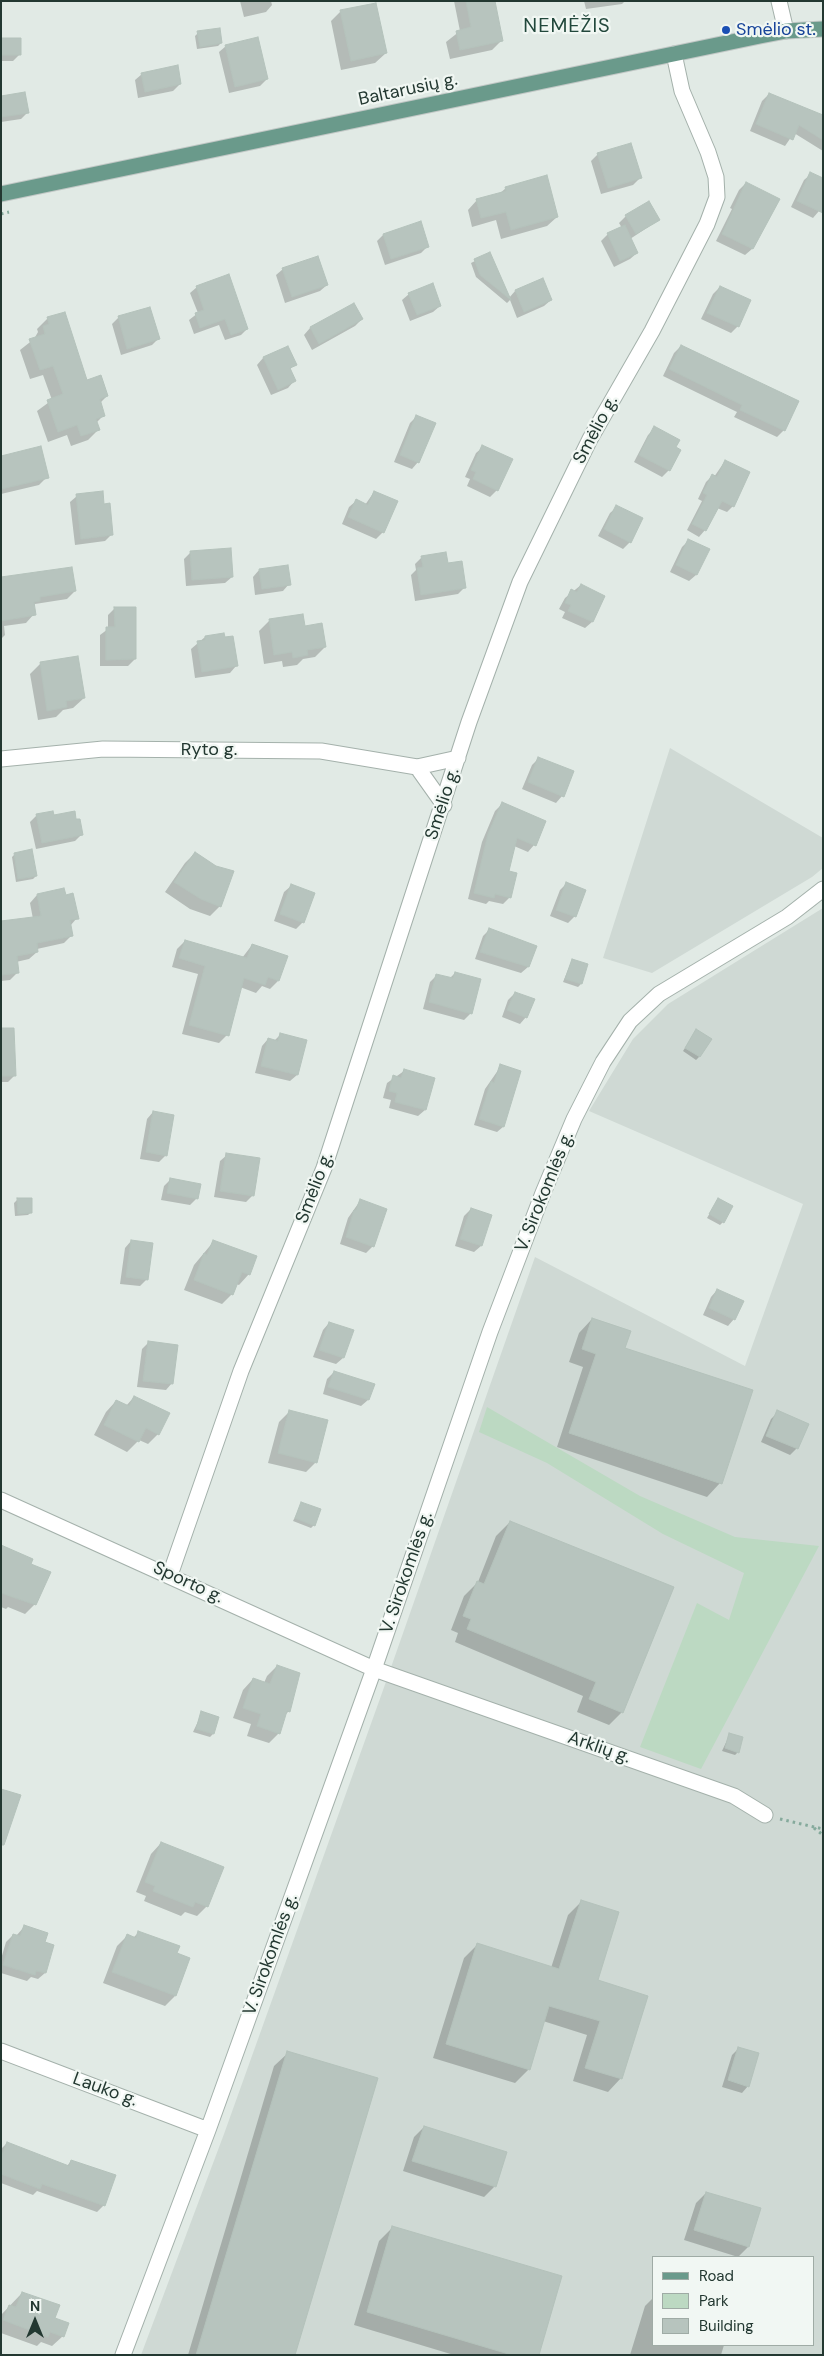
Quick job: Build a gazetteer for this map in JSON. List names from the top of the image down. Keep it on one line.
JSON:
{"streets":{"main road":["Baltarusių g."],"street":["Smėlio g.","Ryto g.","V. Sirokomlės g.","Sporto g.","Arklių g.","Lauko g."]},"crossings":[["Baltarusių g.","Smėlio g."],["Smėlio g.","Ryto g."],["Smėlio g.","Sporto g."],["V. Sirokomlės g.","Sporto g."],["V. Sirokomlės g.","Arklių g."],["V. Sirokomlės g.","Lauko g."],["Sporto g.","Arklių g."]],"districts":["NEMĖŽIS"],"places":["Smėlio st."],"legend":["Road","Park","Building"],"north":"top"}
